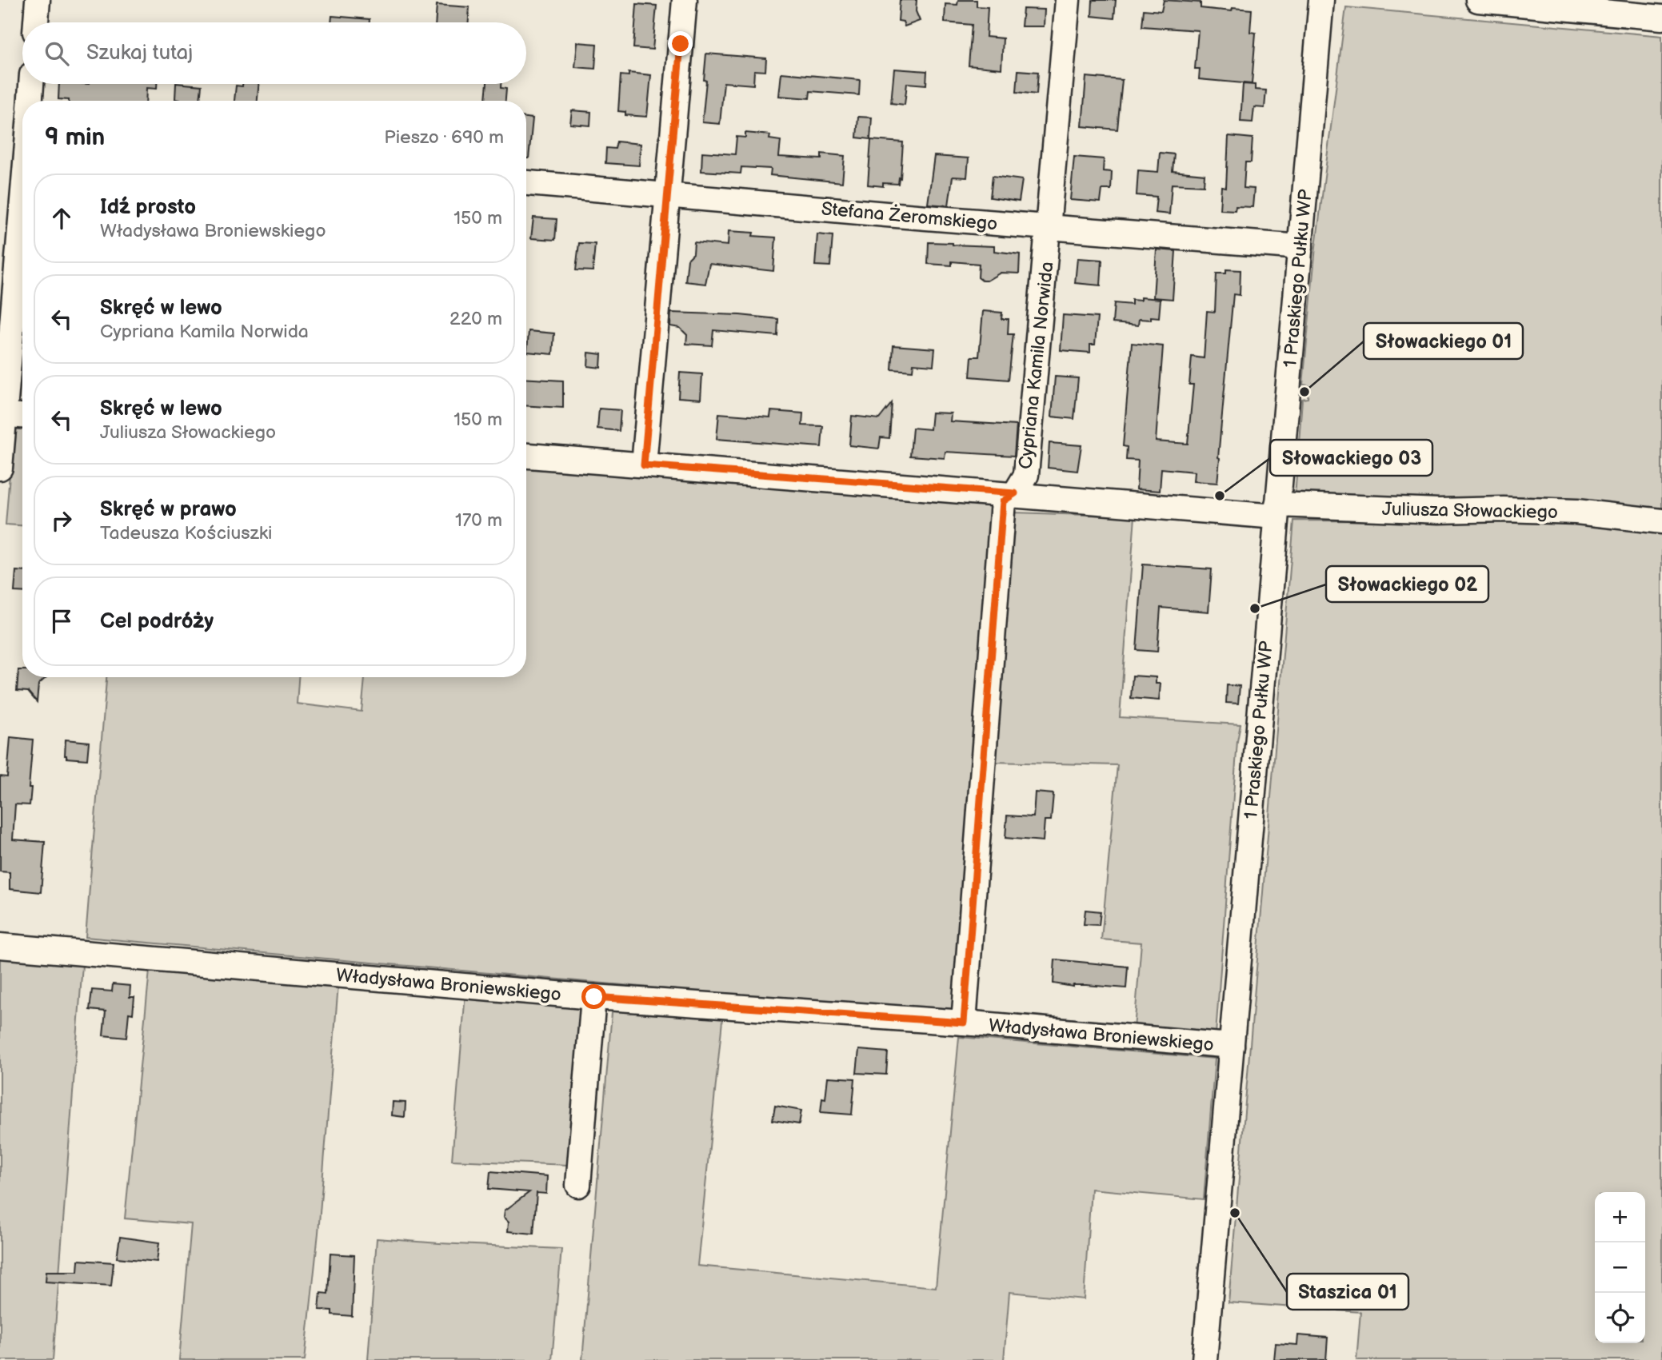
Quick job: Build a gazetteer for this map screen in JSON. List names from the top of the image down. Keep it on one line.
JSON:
{"streets":{"street":["Stefana Żeromskiego","1 Praskiego Pułku WP","Cypriana Kamila Norwida","Juliusza Słowackiego","Władysława Broniewskiego"]},"crossings":[["Stefana Żeromskiego","1 Praskiego Pułku WP"],["Stefana Żeromskiego","Cypriana Kamila Norwida"],["1 Praskiego Pułku WP","Juliusza Słowackiego"],["1 Praskiego Pułku WP","Władysława Broniewskiego"],["Cypriana Kamila Norwida","Juliusza Słowackiego"],["Cypriana Kamila Norwida","Władysława Broniewskiego"]],"places":["Słowackiego 01","Słowackiego 03","Słowackiego 02","Staszica 01"],"page":{"search":"Szukaj tutaj","heading":["9 min","Pieszo · 690 m"],"list":[["Idź prosto","Władysława Broniewskiego","150 m"],["Skręć w lewo","Cypriana Kamila Norwida","220 m"],["Skręć w lewo","Juliusza Słowackiego","150 m"],["Skręć w prawo","Tadeusza Kościuszki","170 m"],"Cel podróży"],"map_buttons":["+","−"]}}
